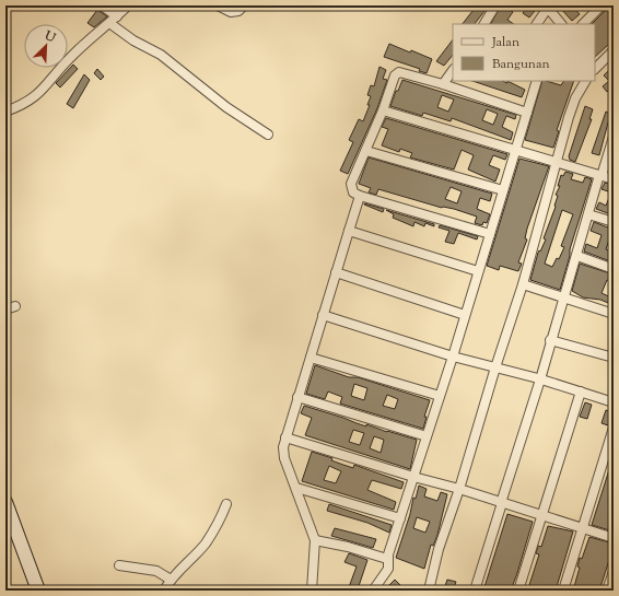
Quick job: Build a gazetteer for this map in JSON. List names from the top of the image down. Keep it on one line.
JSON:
{"legend":["Jalan","Bangunan"],"north":"top right"}
